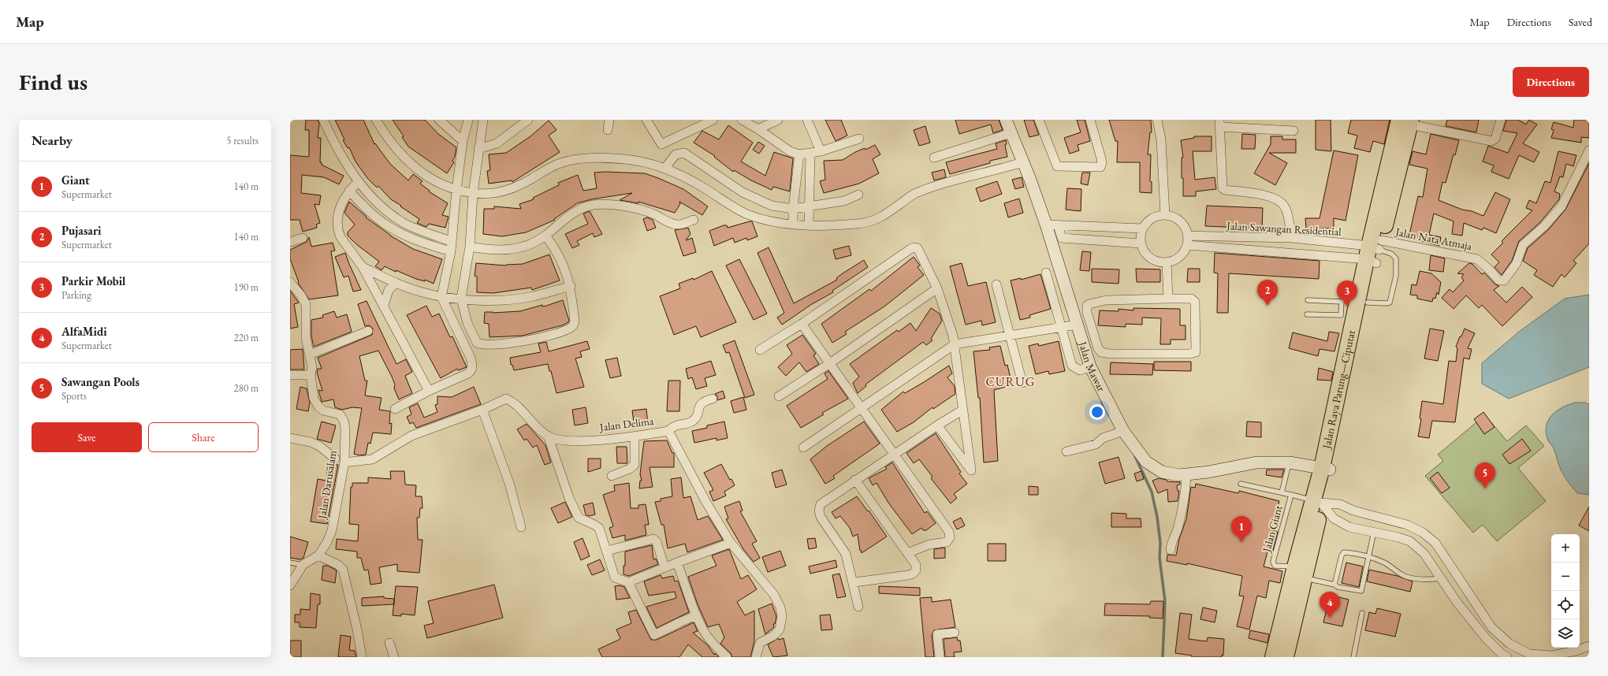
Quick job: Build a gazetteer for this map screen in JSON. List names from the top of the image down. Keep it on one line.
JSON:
{"streets":{"highway":["Jalan Raya Parung—Ciputat"],"street":["Jalan Sawangan Residential","Jalan Nata Atmaja","Jalan Mawar","Jalan Delima","Jalan Darusalam"],"lane":["Jalan Giant"]},"crossings":[["Jalan Sawangan Residential","Jalan Nata Atmaja"],["Jalan Sawangan Residential","Jalan Raya Parung—Ciputat"],["Jalan Nata Atmaja","Jalan Raya Parung—Ciputat"],["Jalan Mawar","Jalan Raya Parung—Ciputat"],["Jalan Mawar","Jalan Giant"],["Jalan Raya Parung—Ciputat","Jalan Giant"],["Jalan Delima","Jalan Darusalam"]],"districts":["CURUG"],"page":{"header":"Map","nav":["Map","Directions","Saved"],"buttons":["Directions",["Save","Share"]],"title":"Find us","heading":["Nearby","5 results"],"list":[{"mark":"1","name":"Giant","note":"Supermarket","value":"140 m"},{"mark":"2","name":"Pujasari","note":"Supermarket","value":"140 m"},{"mark":"3","name":"Parkir Mobil","note":"Parking","value":"190 m"},{"mark":"4","name":"AlfaMidi","note":"Supermarket","value":"220 m"},{"mark":"5","name":"Sawangan Pools","note":"Sports","value":"280 m"}],"pins":["2","3","5","1","4"],"map_buttons":["+","−"]}}
